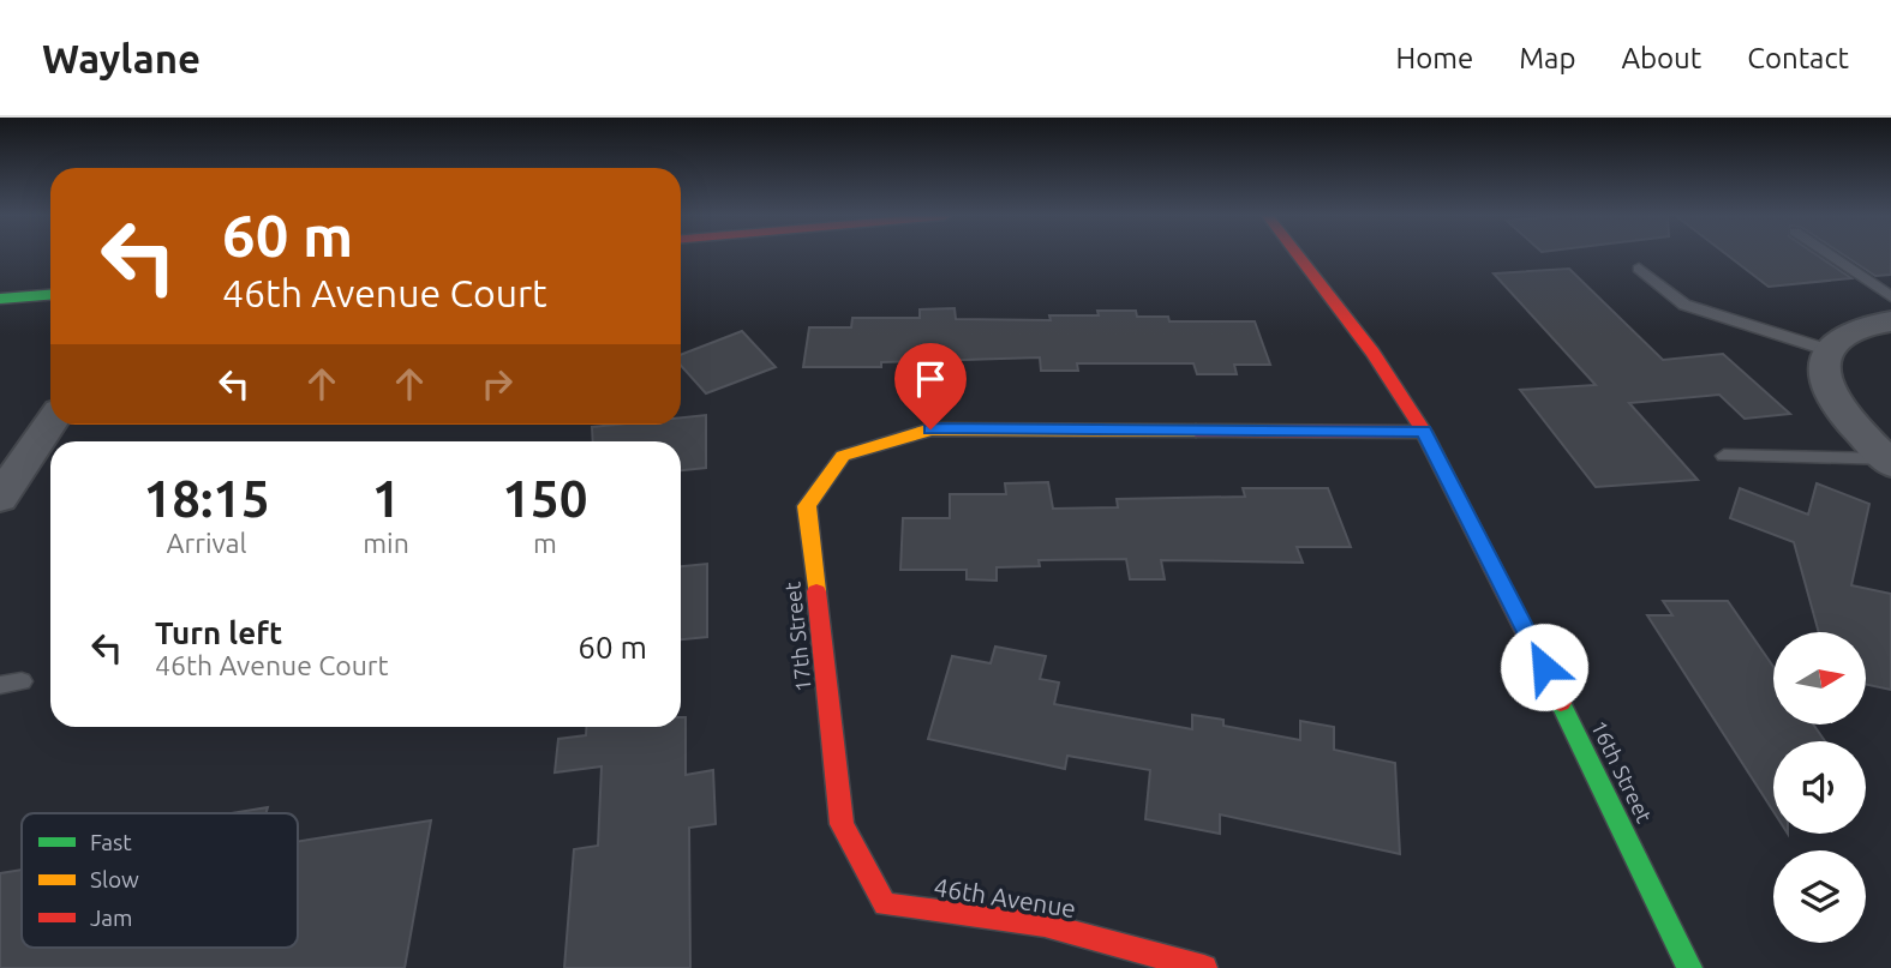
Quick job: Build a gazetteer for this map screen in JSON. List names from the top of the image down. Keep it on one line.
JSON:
{"streets":{"main road":["17th Street","16th Street","46th Avenue"]},"crossings":[["17th Street","16th Street"],["17th Street","46th Avenue"]],"legend":["Fast","Slow","Jam"],"north":"right","page":{"header":"Waylane","nav":["Home","Map","About","Contact"],"turn":["60 m","46th Avenue Court"],"eta":["18:15","Arrival","1","min","150","m"],"list":[{"name":"Turn left","note":"46th Avenue Court","value":"60 m"}]}}
